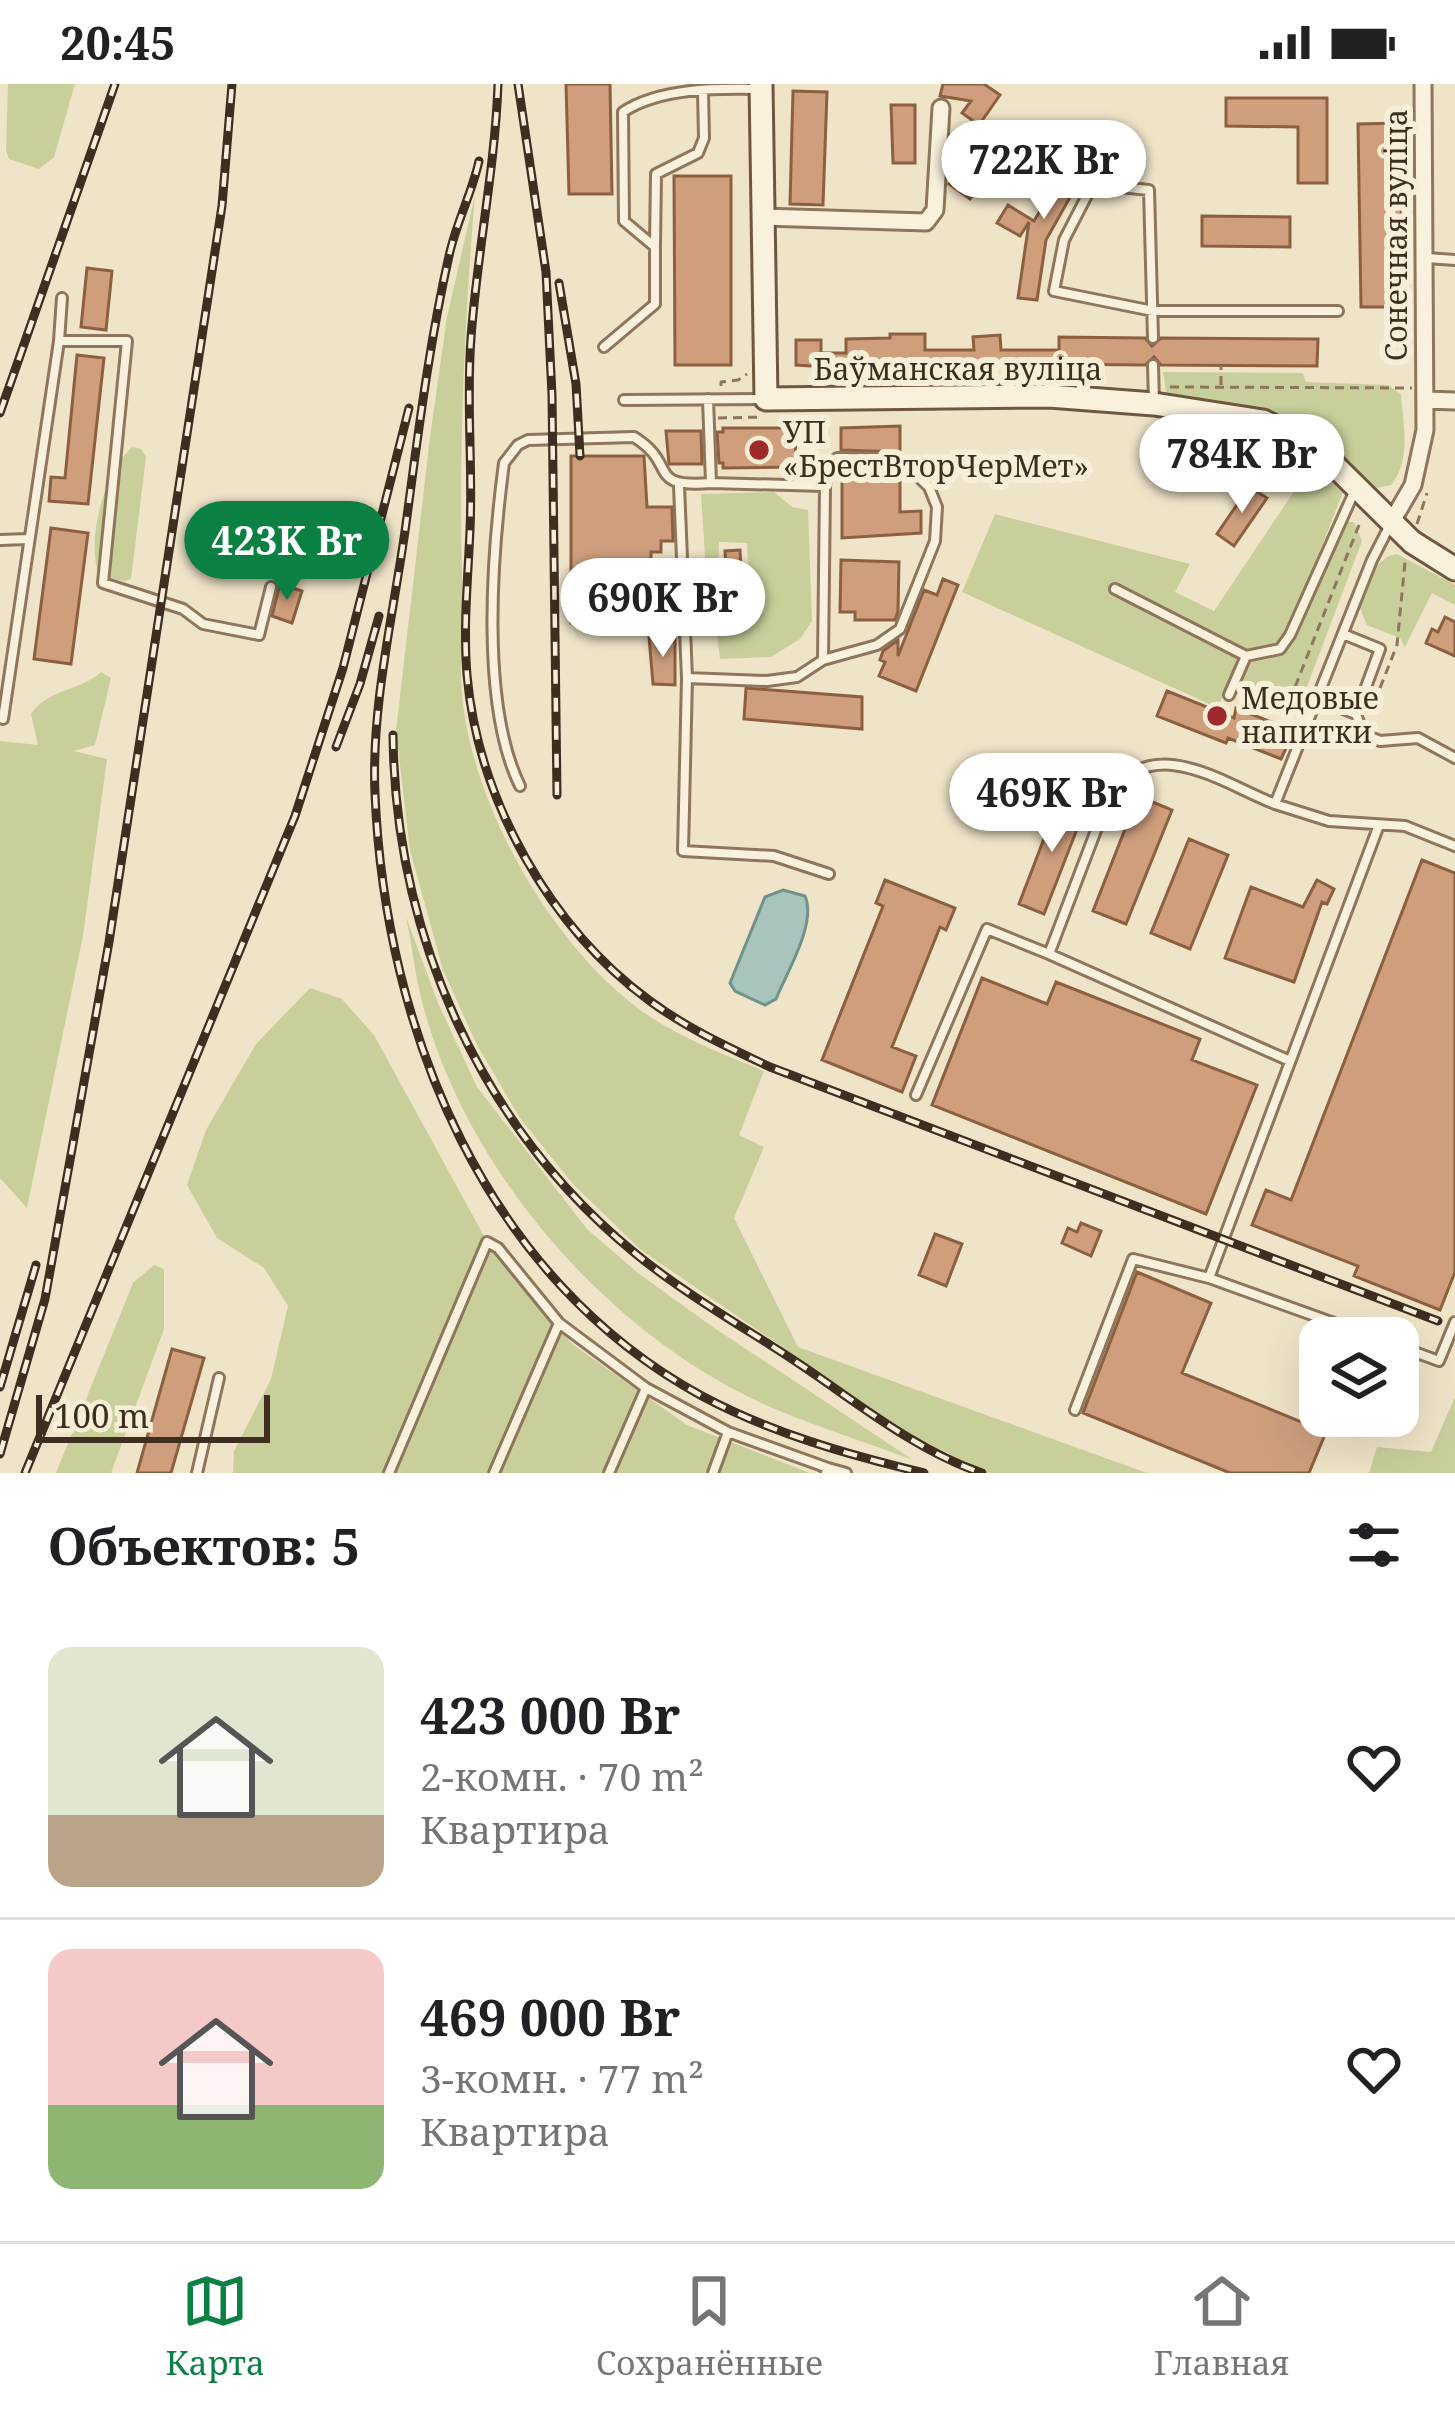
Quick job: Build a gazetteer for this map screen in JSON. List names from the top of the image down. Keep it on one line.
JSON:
{"streets":{"street":["Сонечная вуліца","Баўманская вуліца"]},"crossings":[["Сонечная вуліца","Баўманская вуліца"]],"places":["УП «БрестВторЧерМет»","Медовые напитки"],"scale_bar":"100 m","page":{"status":"20:45","price":["722K Br","784K Br","423K Br","690K Br","469K Br"],"scale":"100 m","heading":"Объектов: 5","list":[{"name":"423 000 Br","note":"2-комн. · 70 m² · Квартира"},{"name":"469 000 Br","note":"3-комн. · 77 m² · Квартира"}],"tabs":["Карта","Сохранённые","Главная"]}}
